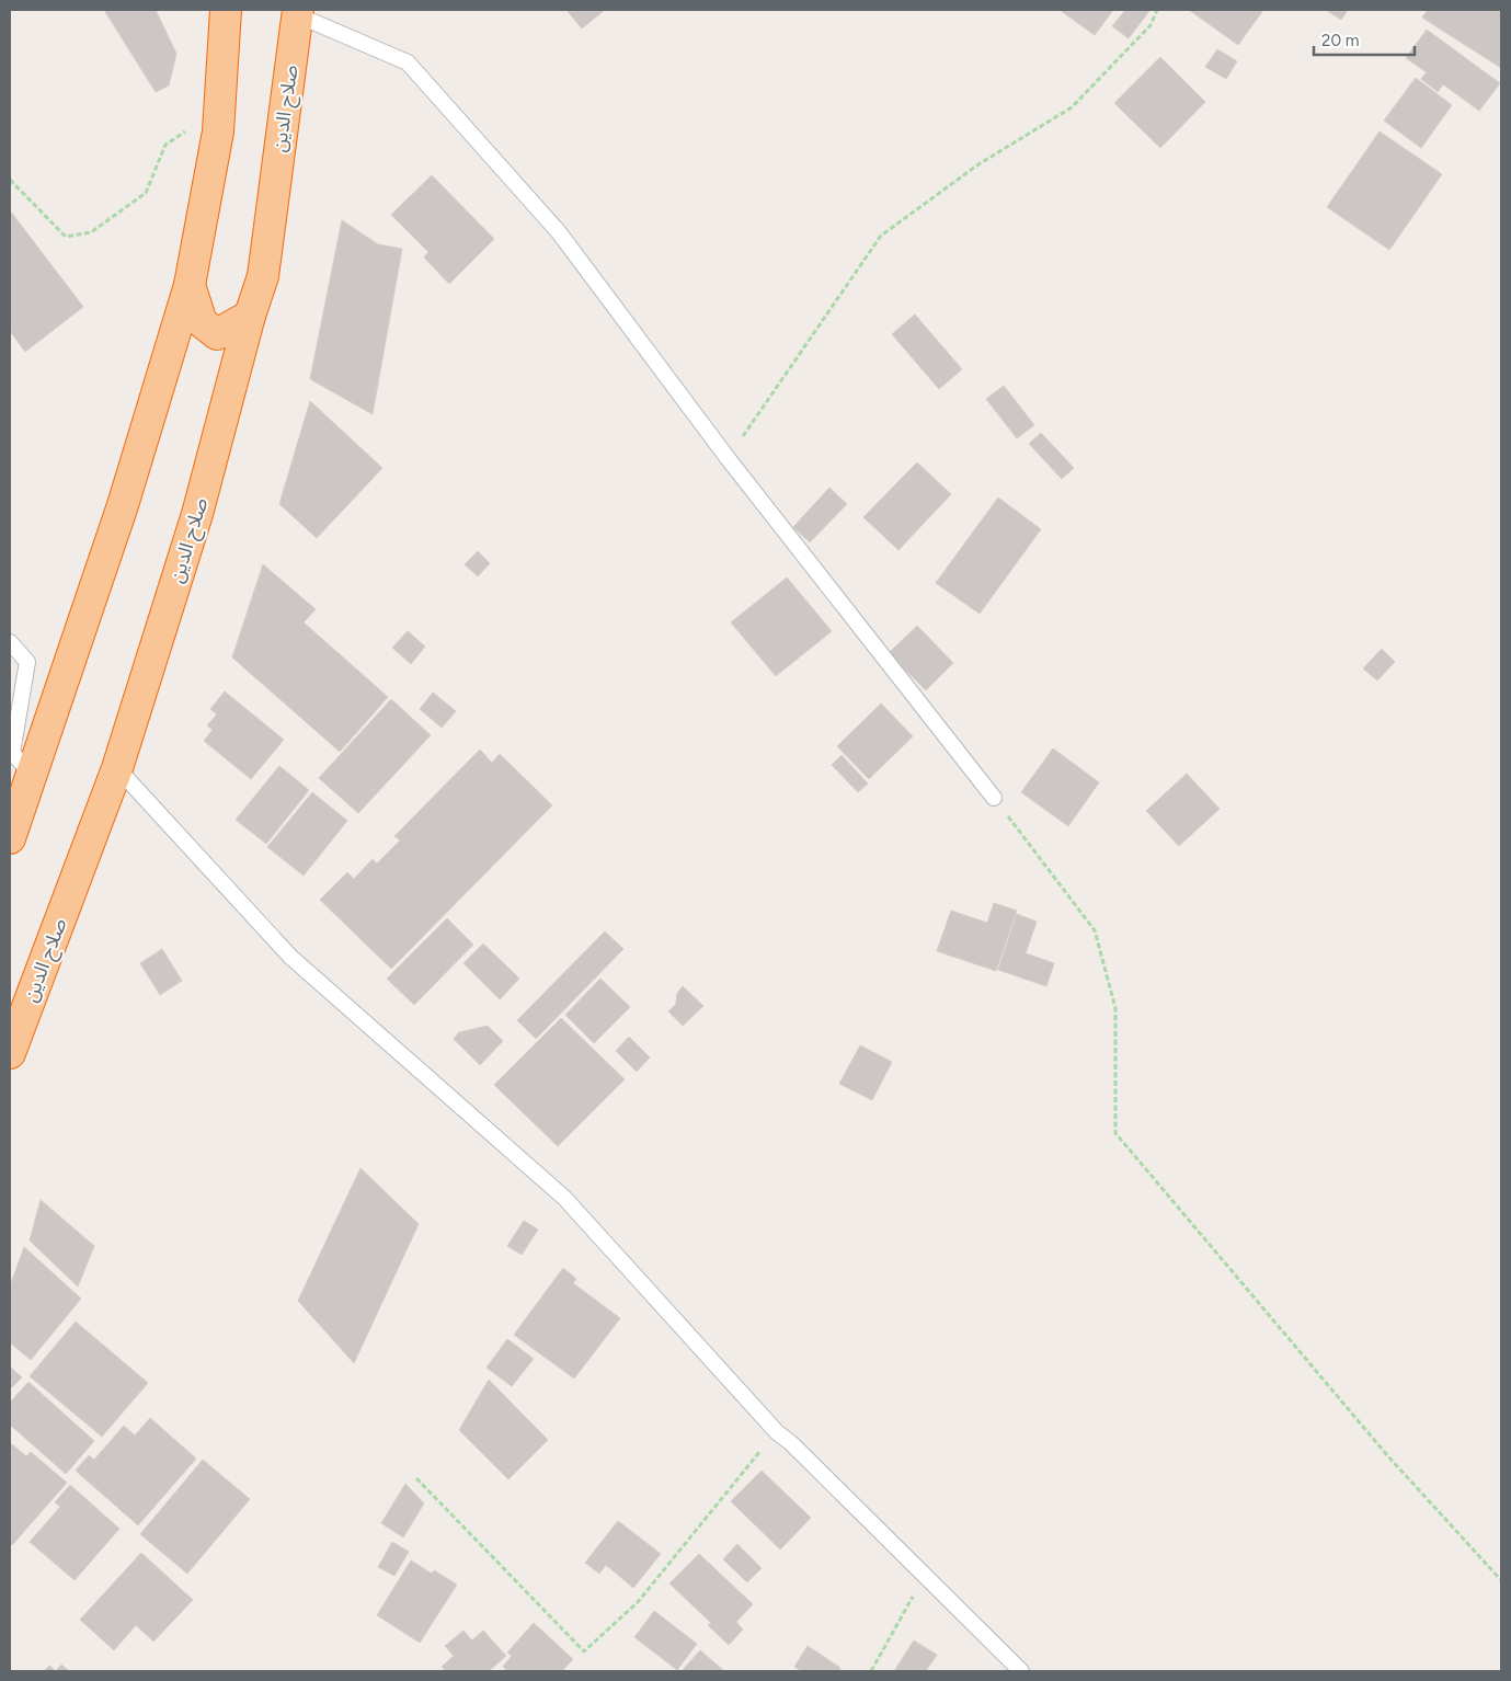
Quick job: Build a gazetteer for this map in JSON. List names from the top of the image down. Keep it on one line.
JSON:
{"streets":{"highway":["صلاح الدين"]},"scale_bar":"20 m"}
